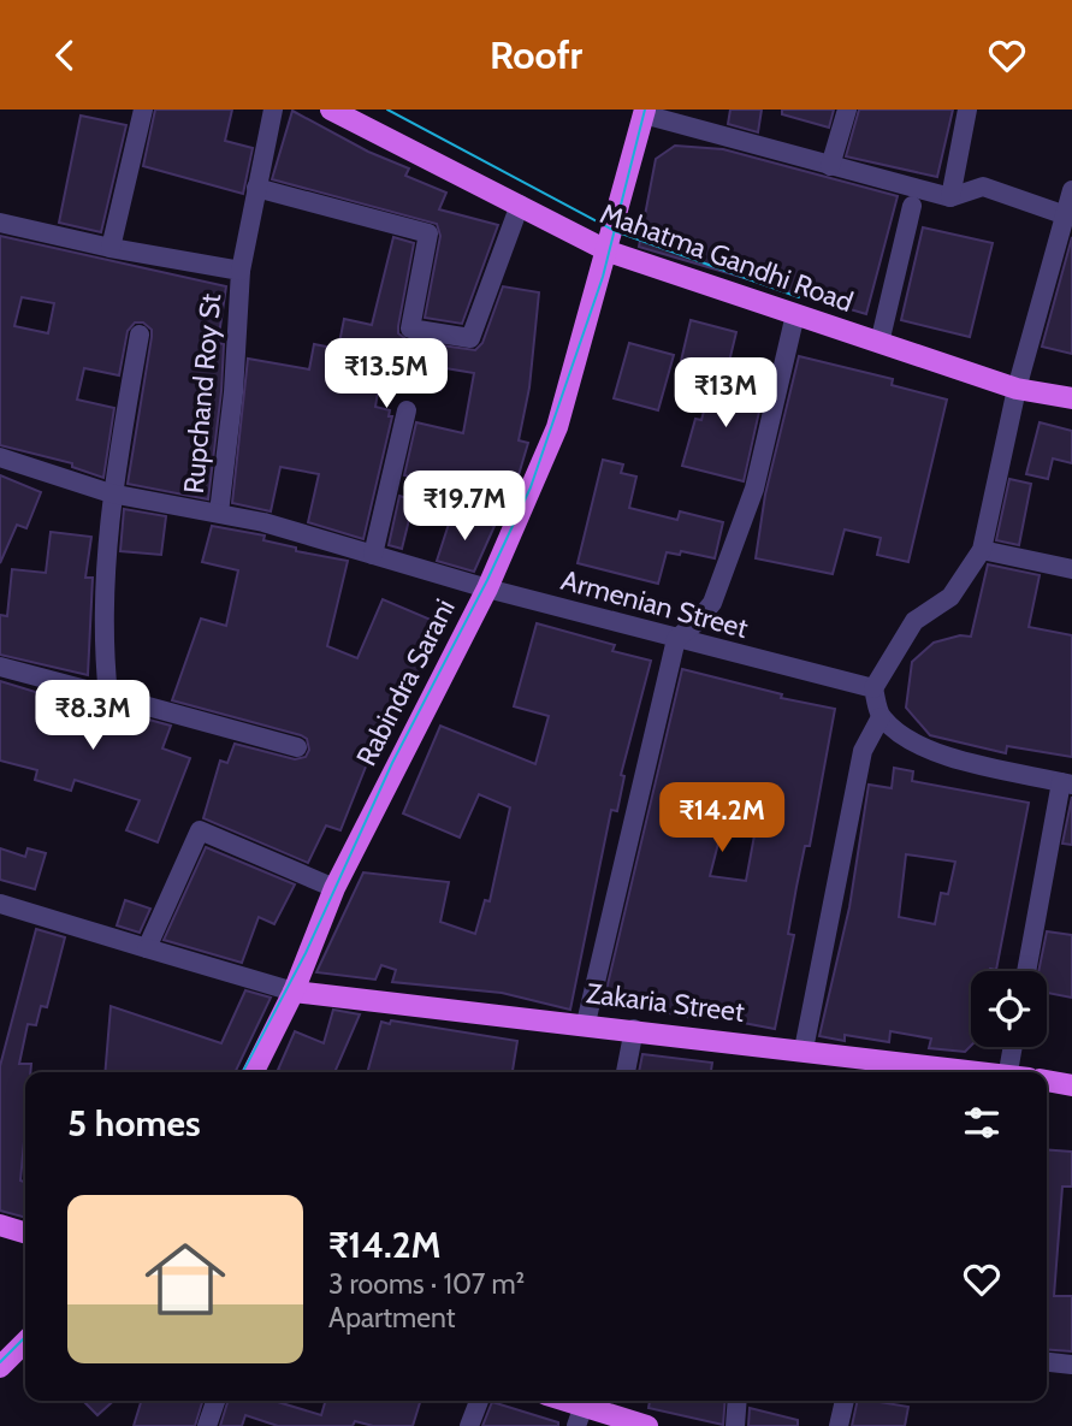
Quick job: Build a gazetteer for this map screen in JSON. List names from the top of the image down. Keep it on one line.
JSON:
{"streets":{"main road":["Mahatma Gandhi Road","Rabindra Sarani","Zakaria Street"],"street":["Rupchand Roy St","Armenian Street"]},"crossings":[["Mahatma Gandhi Road","Rabindra Sarani"],["Rupchand Roy St","Armenian Street"],["Armenian Street","Rabindra Sarani"],["Rabindra Sarani","Zakaria Street"]],"page":{"header":"Roofr","price":["₹13.5M","₹13M","₹19.7M","₹8.3M","₹14.2M"],"heading":"5 homes","list":[{"name":"₹14.2M","note":"3 rooms · 107 m² · Apartment"}]}}
